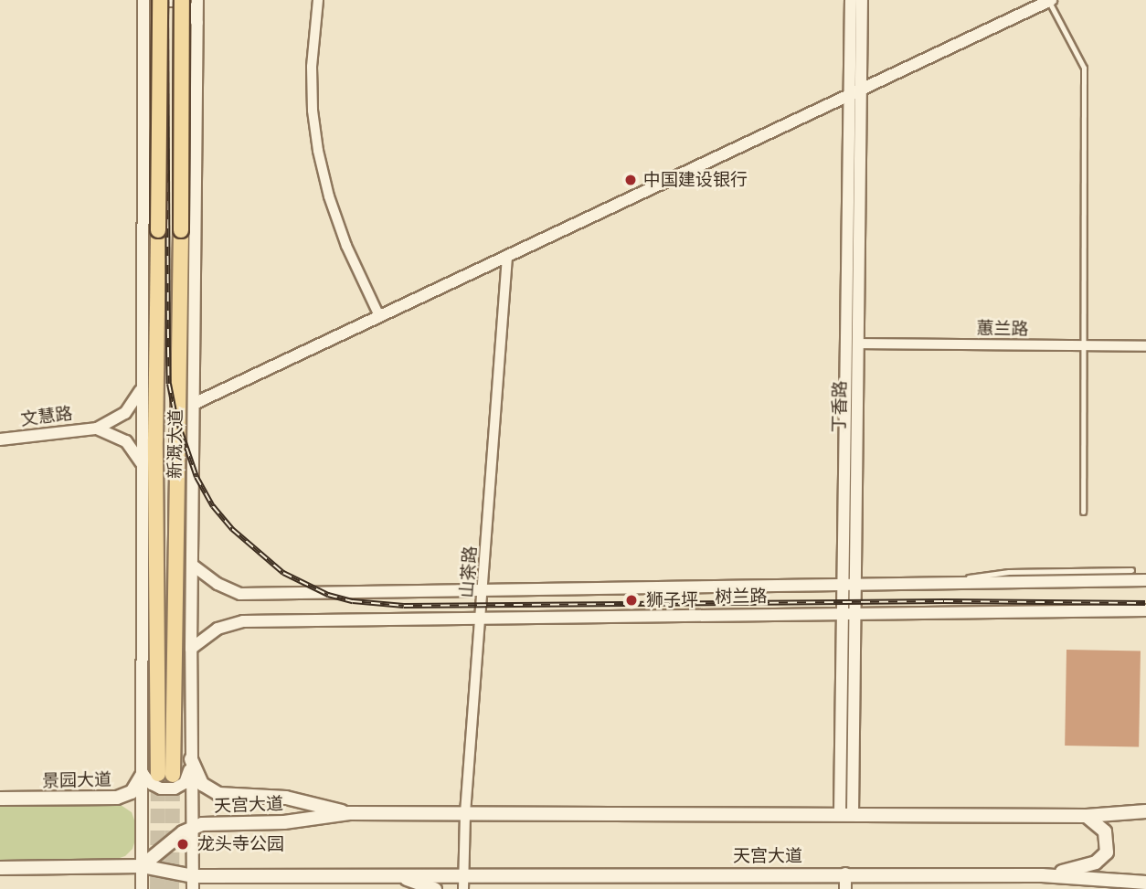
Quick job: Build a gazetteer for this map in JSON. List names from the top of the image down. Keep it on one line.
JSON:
{"streets":{"main road":["新溉大道","景园大道","天宫大道"],"street":["蕙兰路","丁香路","文慧路","山茶路","树兰路"]},"crossings":[["蕙兰路","丁香路"],["丁香路","树兰路"],["丁香路","天宫大道"],["新溉大道","树兰路"],["新溉大道","景园大道"],["新溉大道","天宫大道"],["山茶路","树兰路"],["山茶路","天宫大道"]],"places":["中国建设银行","狮子坪","龙头寺公园"]}
